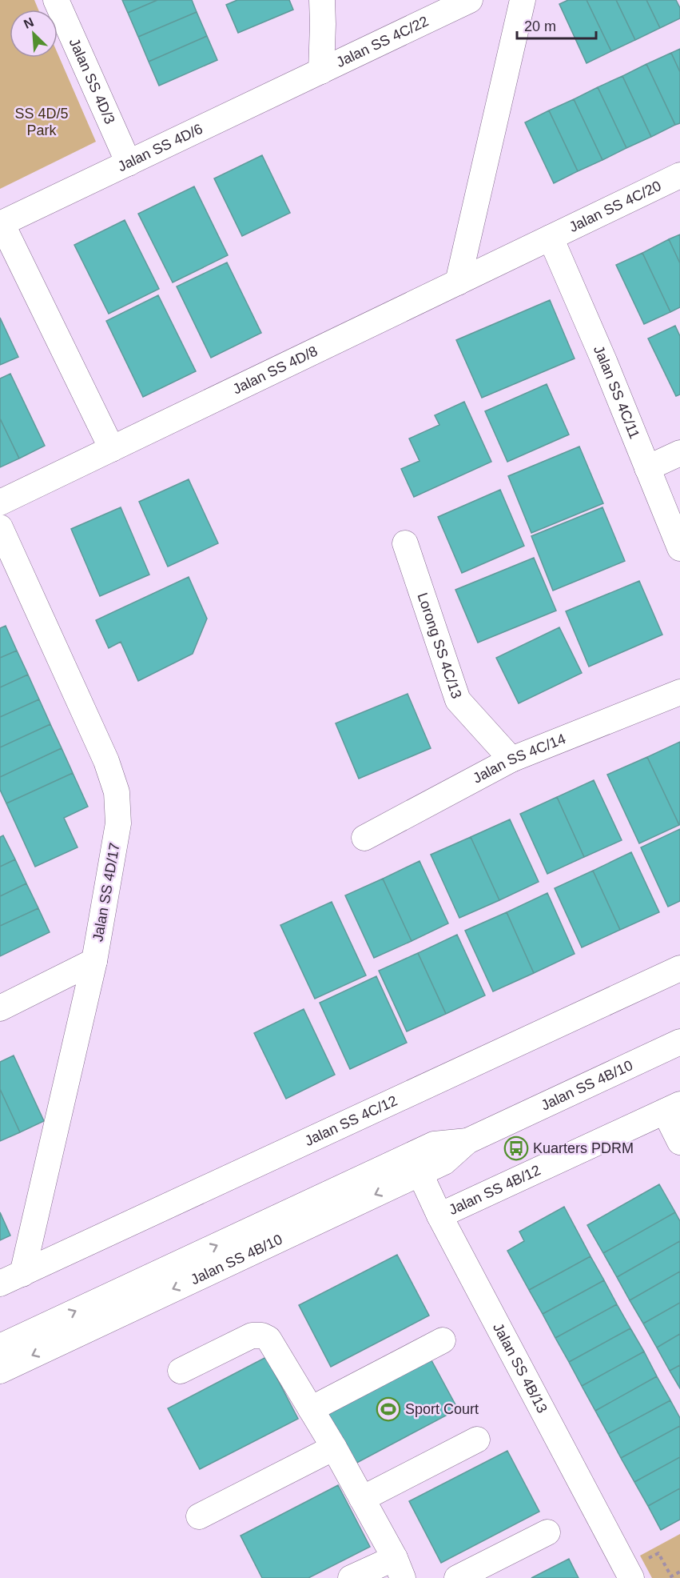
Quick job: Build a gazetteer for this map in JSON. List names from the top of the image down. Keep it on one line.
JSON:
{"streets":{"street":["Jalan SS 4C/22","Jalan SS 4D/3","Jalan SS 4D/6","Jalan SS 4C/20","Jalan SS 4D/8","Jalan SS 4C/11","Lorong SS 4C/13","Jalan SS 4C/14","Jalan SS 4D/17","Jalan SS 4B/10","Jalan SS 4C/12","Jalan SS 4B/12","Jalan SS 4B/13"]},"crossings":[["Jalan SS 4C/22","Jalan SS 4D/6"],["Jalan SS 4D/3","Jalan SS 4D/6"],["Jalan SS 4C/20","Jalan SS 4D/8"],["Jalan SS 4C/20","Jalan SS 4C/11"],["Jalan SS 4D/8","Jalan SS 4C/11"],["Lorong SS 4C/13","Jalan SS 4C/14"],["Jalan SS 4D/17","Jalan SS 4C/12"],["Jalan SS 4B/10","Jalan SS 4B/13"],["Jalan SS 4B/12","Jalan SS 4B/13"]],"parks":["SS 4D/5 Park"],"places":{"bus stop":["Kuarters PDRM"],"sports":["Sport Court"]},"scale_bar":"20 m","north":"top left"}
